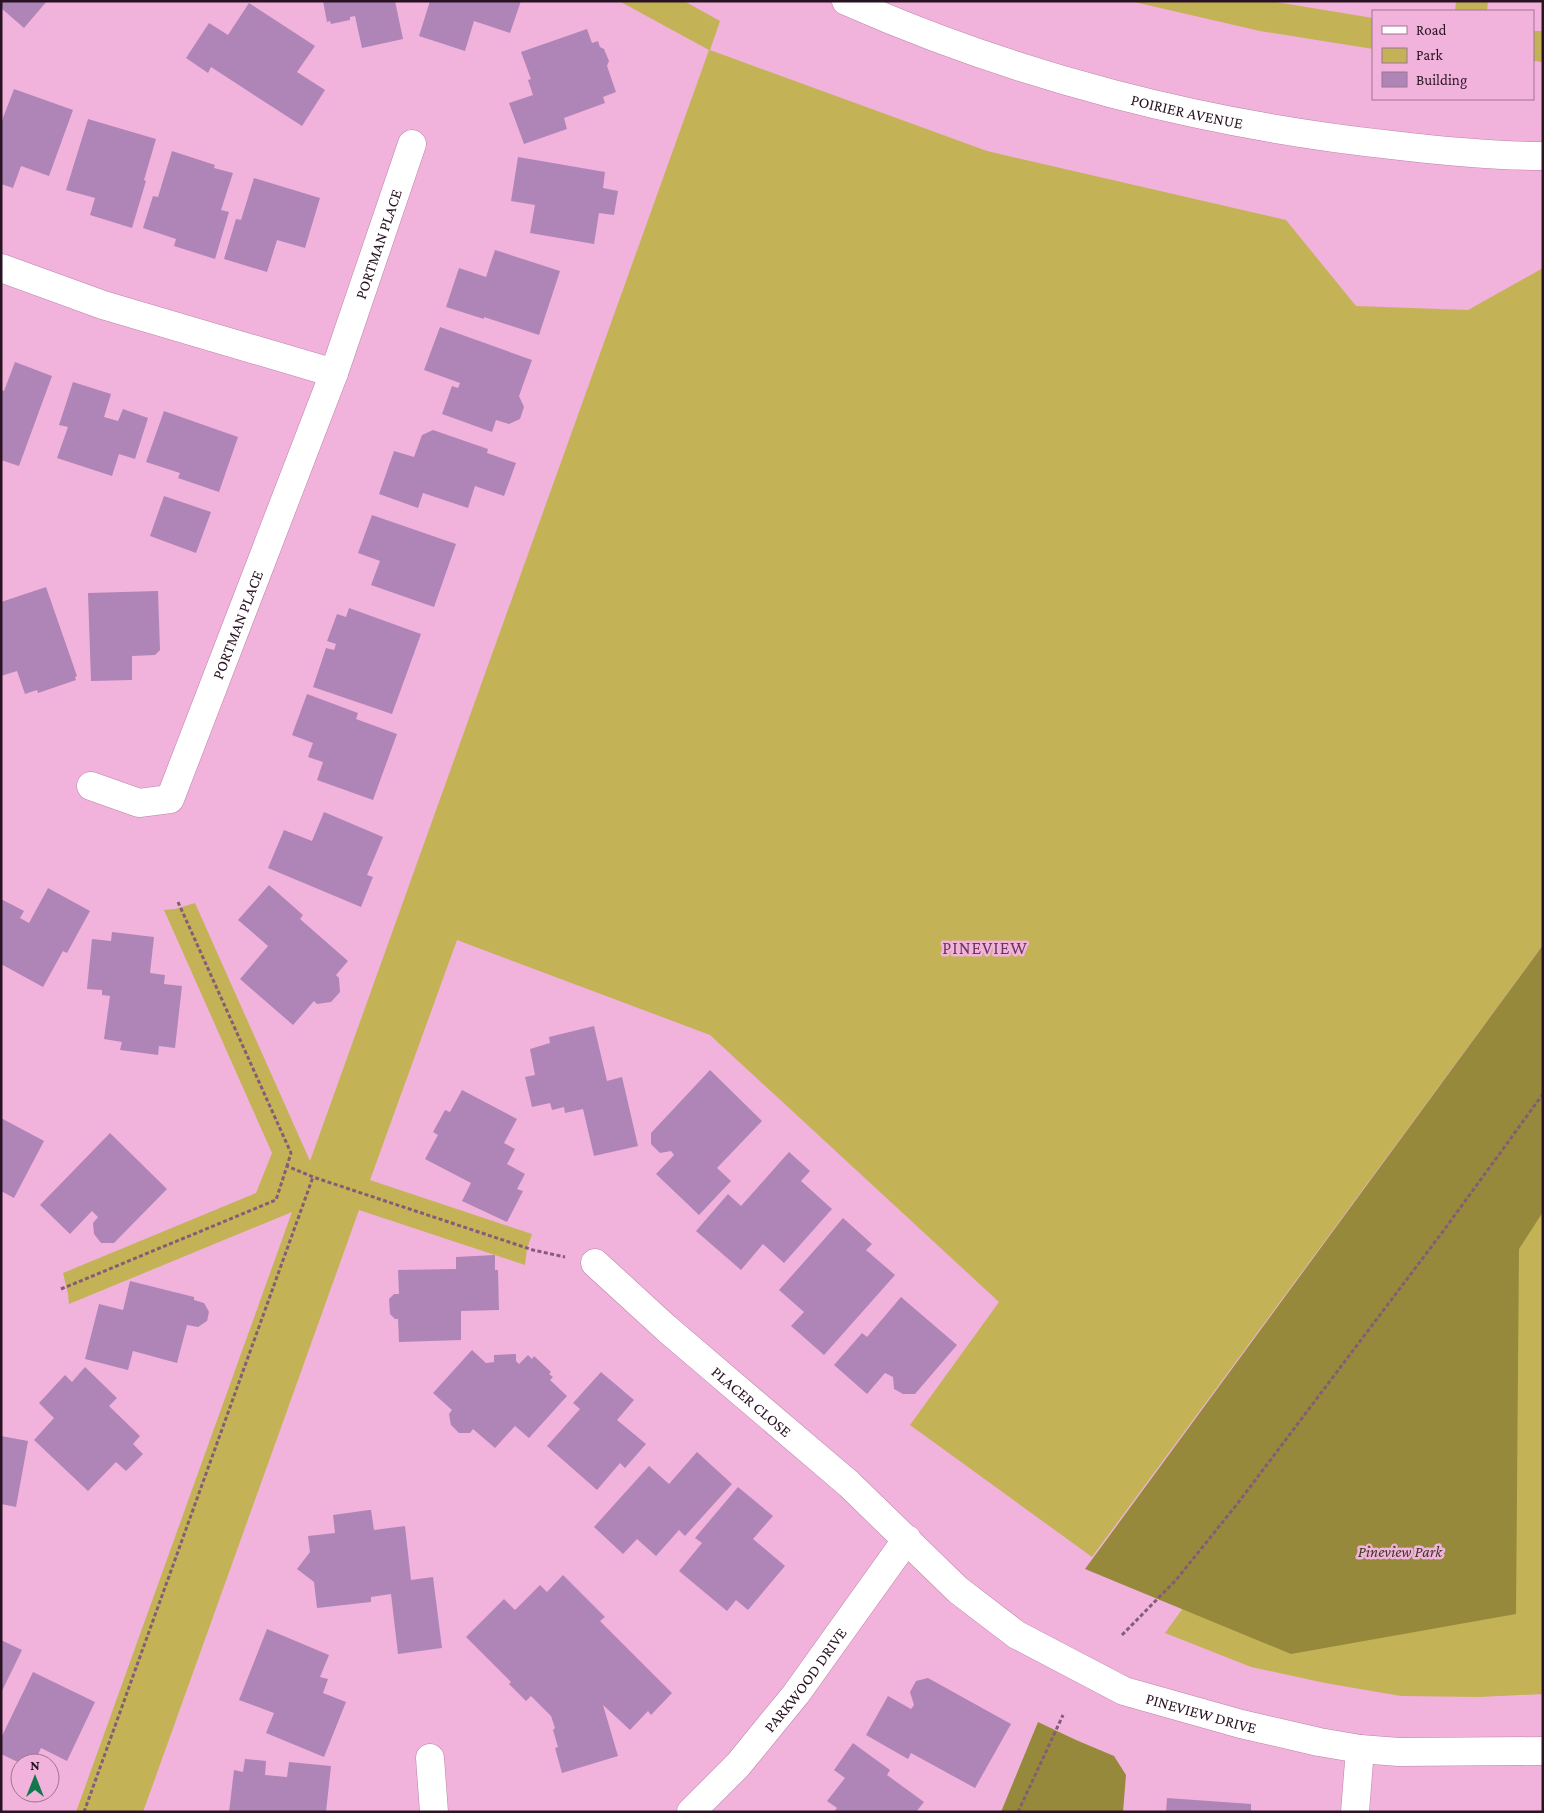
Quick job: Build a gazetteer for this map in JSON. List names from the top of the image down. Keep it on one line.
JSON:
{"streets":{"street":["POIRIER AVENUE","PORTMAN PLACE","PLACER CLOSE","PARKWOOD DRIVE","PINEVIEW DRIVE"]},"crossings":[["PLACER CLOSE","PARKWOOD DRIVE"],["PLACER CLOSE","PINEVIEW DRIVE"],["PARKWOOD DRIVE","PINEVIEW DRIVE"]],"districts":["PINEVIEW"],"parks":["Pineview Park"],"legend":["Road","Park","Building"],"north":"top"}
